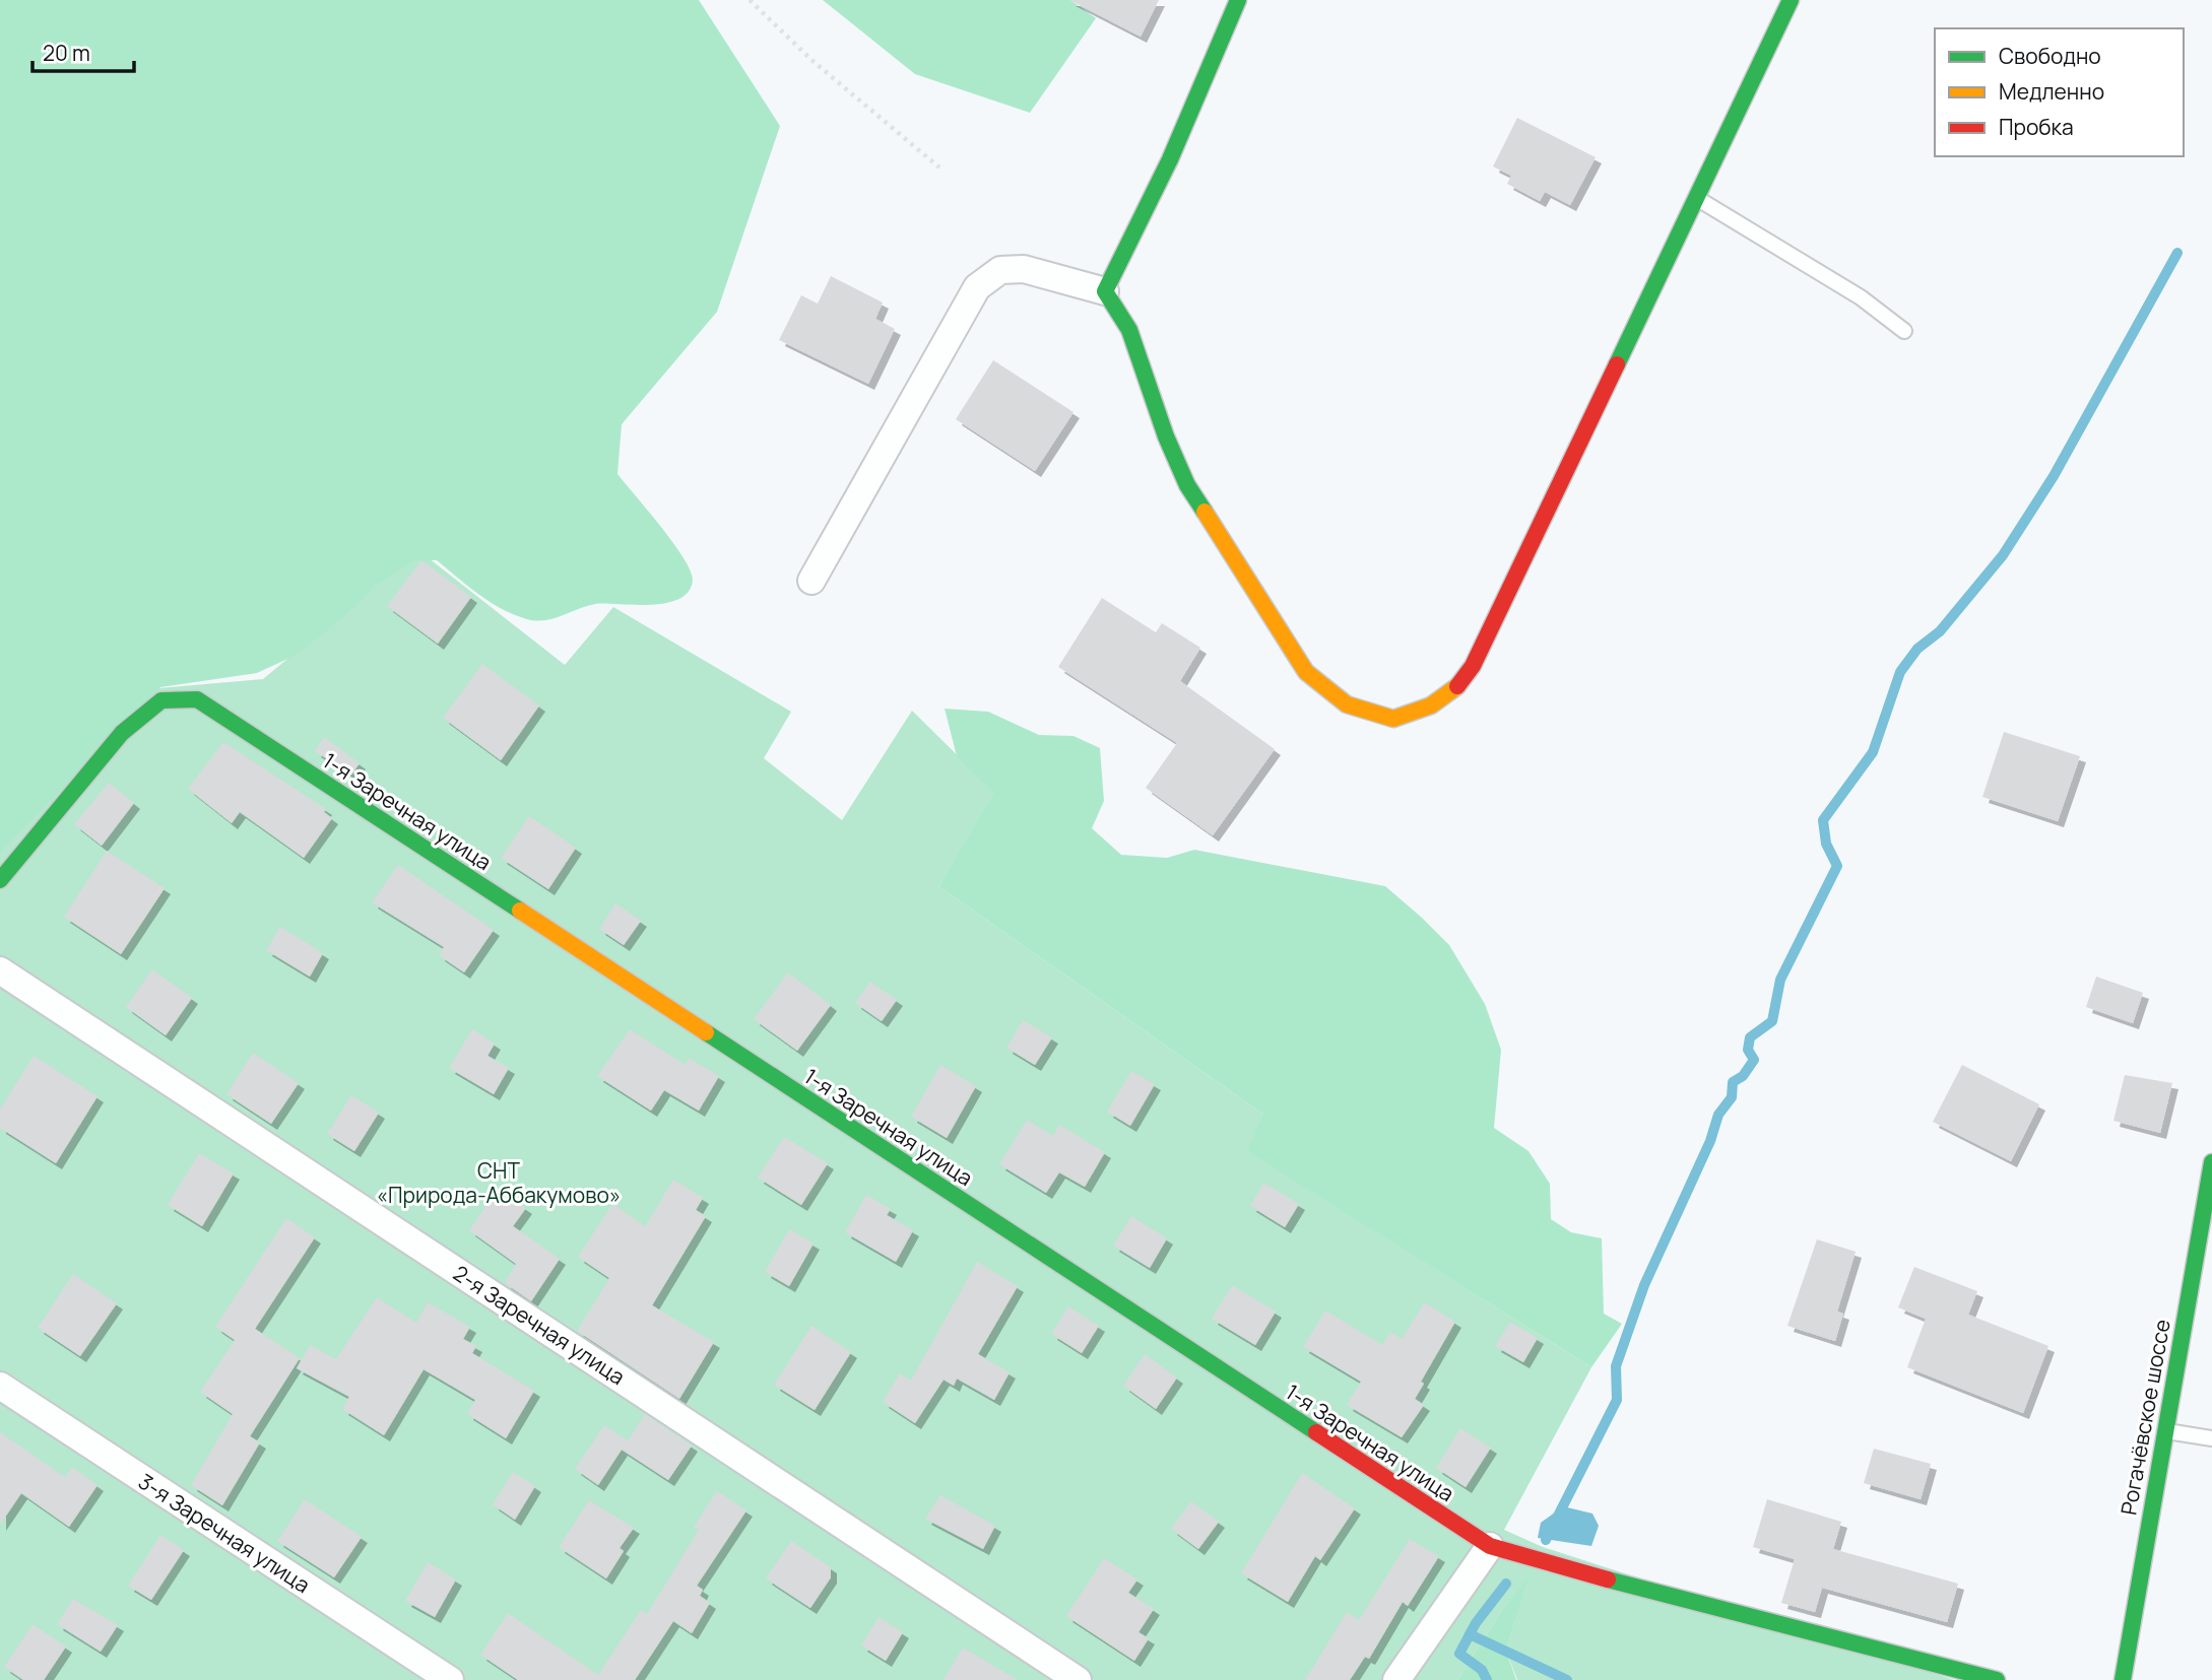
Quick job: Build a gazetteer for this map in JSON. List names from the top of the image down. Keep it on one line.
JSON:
{"streets":{"street":["1-я Заречная улица","2-я Заречная улица","Рогачёвское шоссе","3-я Заречная улица"]},"parks":["СНТ «Природа-Аббакумово»"],"legend":["Свободно","Медленно","Пробка"],"scale_bar":"20 m"}
